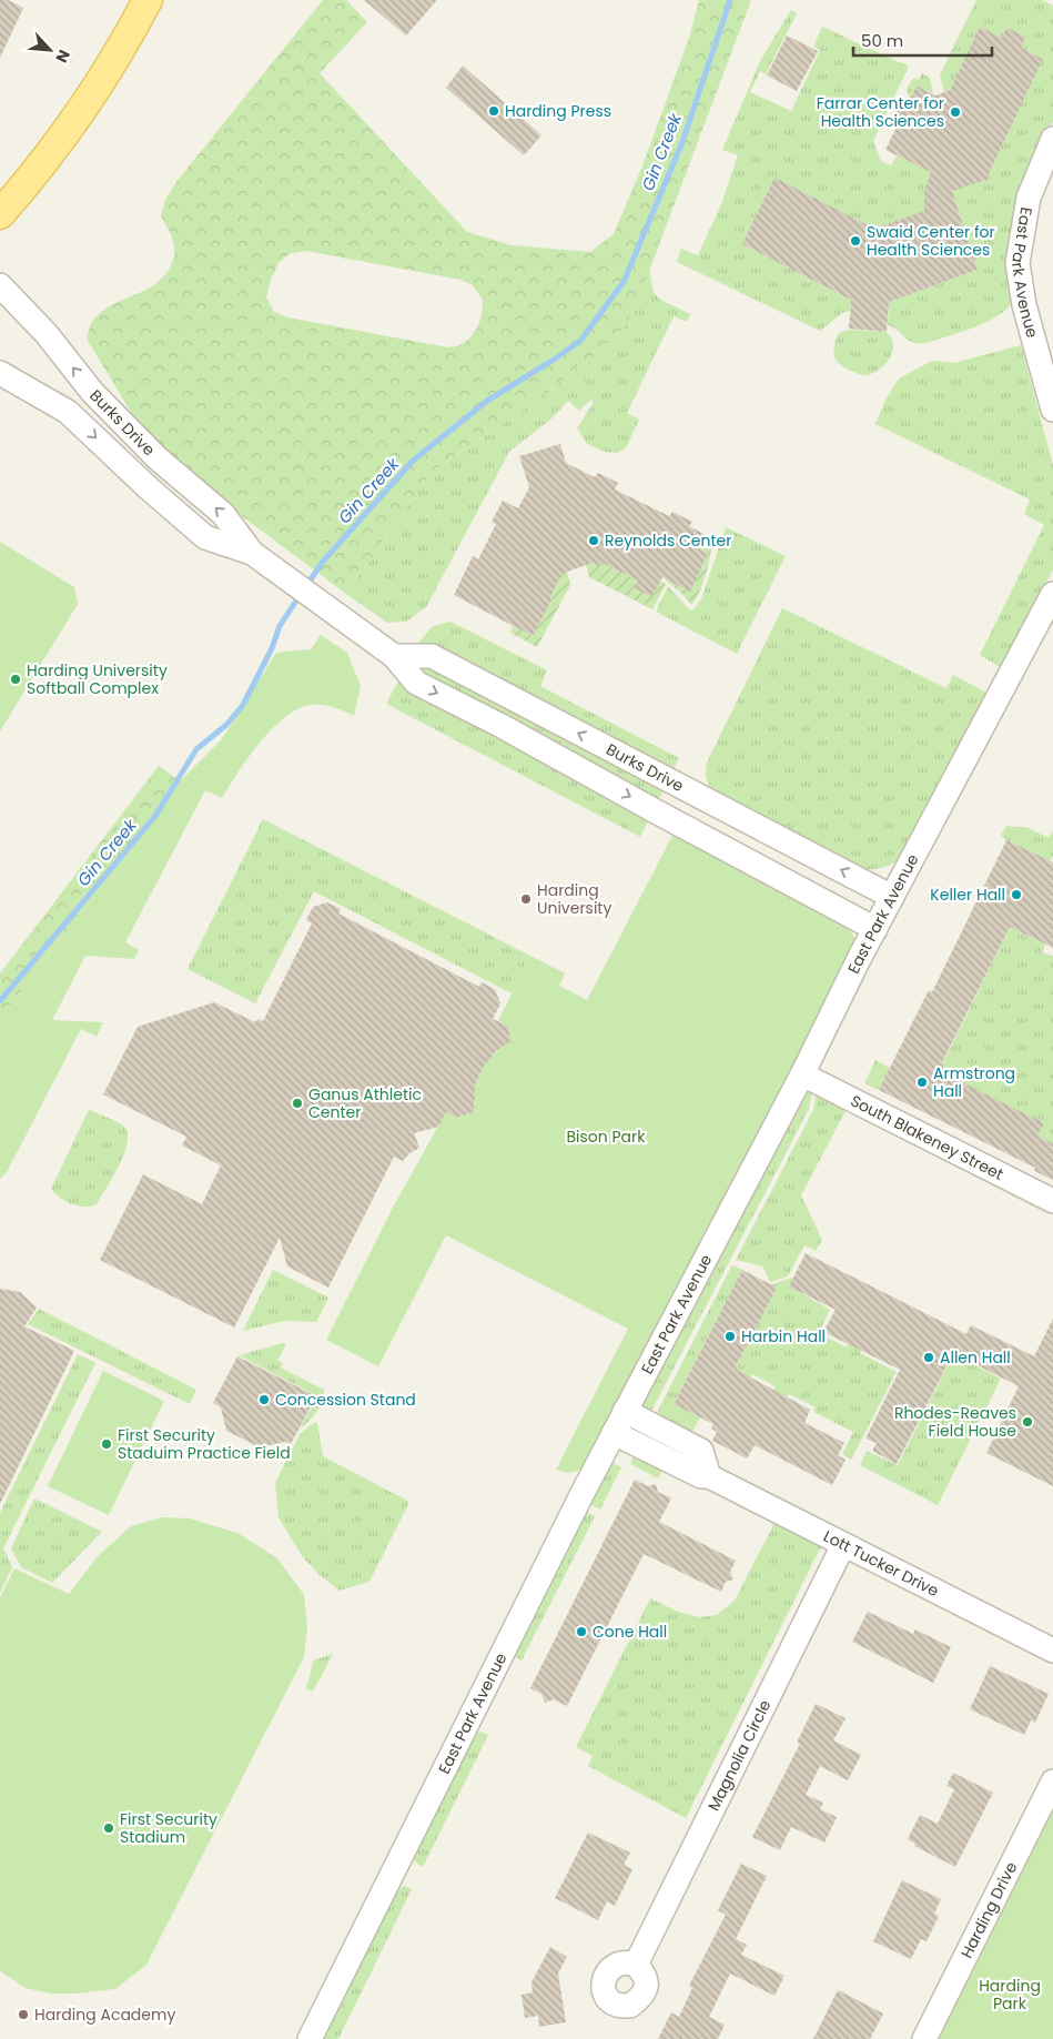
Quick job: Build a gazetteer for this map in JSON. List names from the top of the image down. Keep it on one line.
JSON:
{"streets":{"street":["East Park Avenue","Burks Drive","South Blakeney Street","Lott Tucker Drive","Magnolia Circle","Harding Drive"]},"crossings":[["East Park Avenue","Burks Drive"],["East Park Avenue","South Blakeney Street"],["East Park Avenue","Lott Tucker Drive"],["Lott Tucker Drive","Magnolia Circle"]],"water":["Gin Creek"],"parks":["Bison Park","Harding Park"],"places":["Harding Press","Farrar Center for Health Sciences","Swaid Center for Health Sciences","Reynolds Center","Harding University Softball Complex","Keller Hall","Harding University","Armstrong Hall","Ganus Athletic Center","Harbin Hall","Allen Hall","Concession Stand","Rhodes-Reaves Field House","First Security Staduim Practice Field","Cone Hall","First Security Stadium","Harding Academy"],"scale_bar":"50 m","north":"bottom right"}
